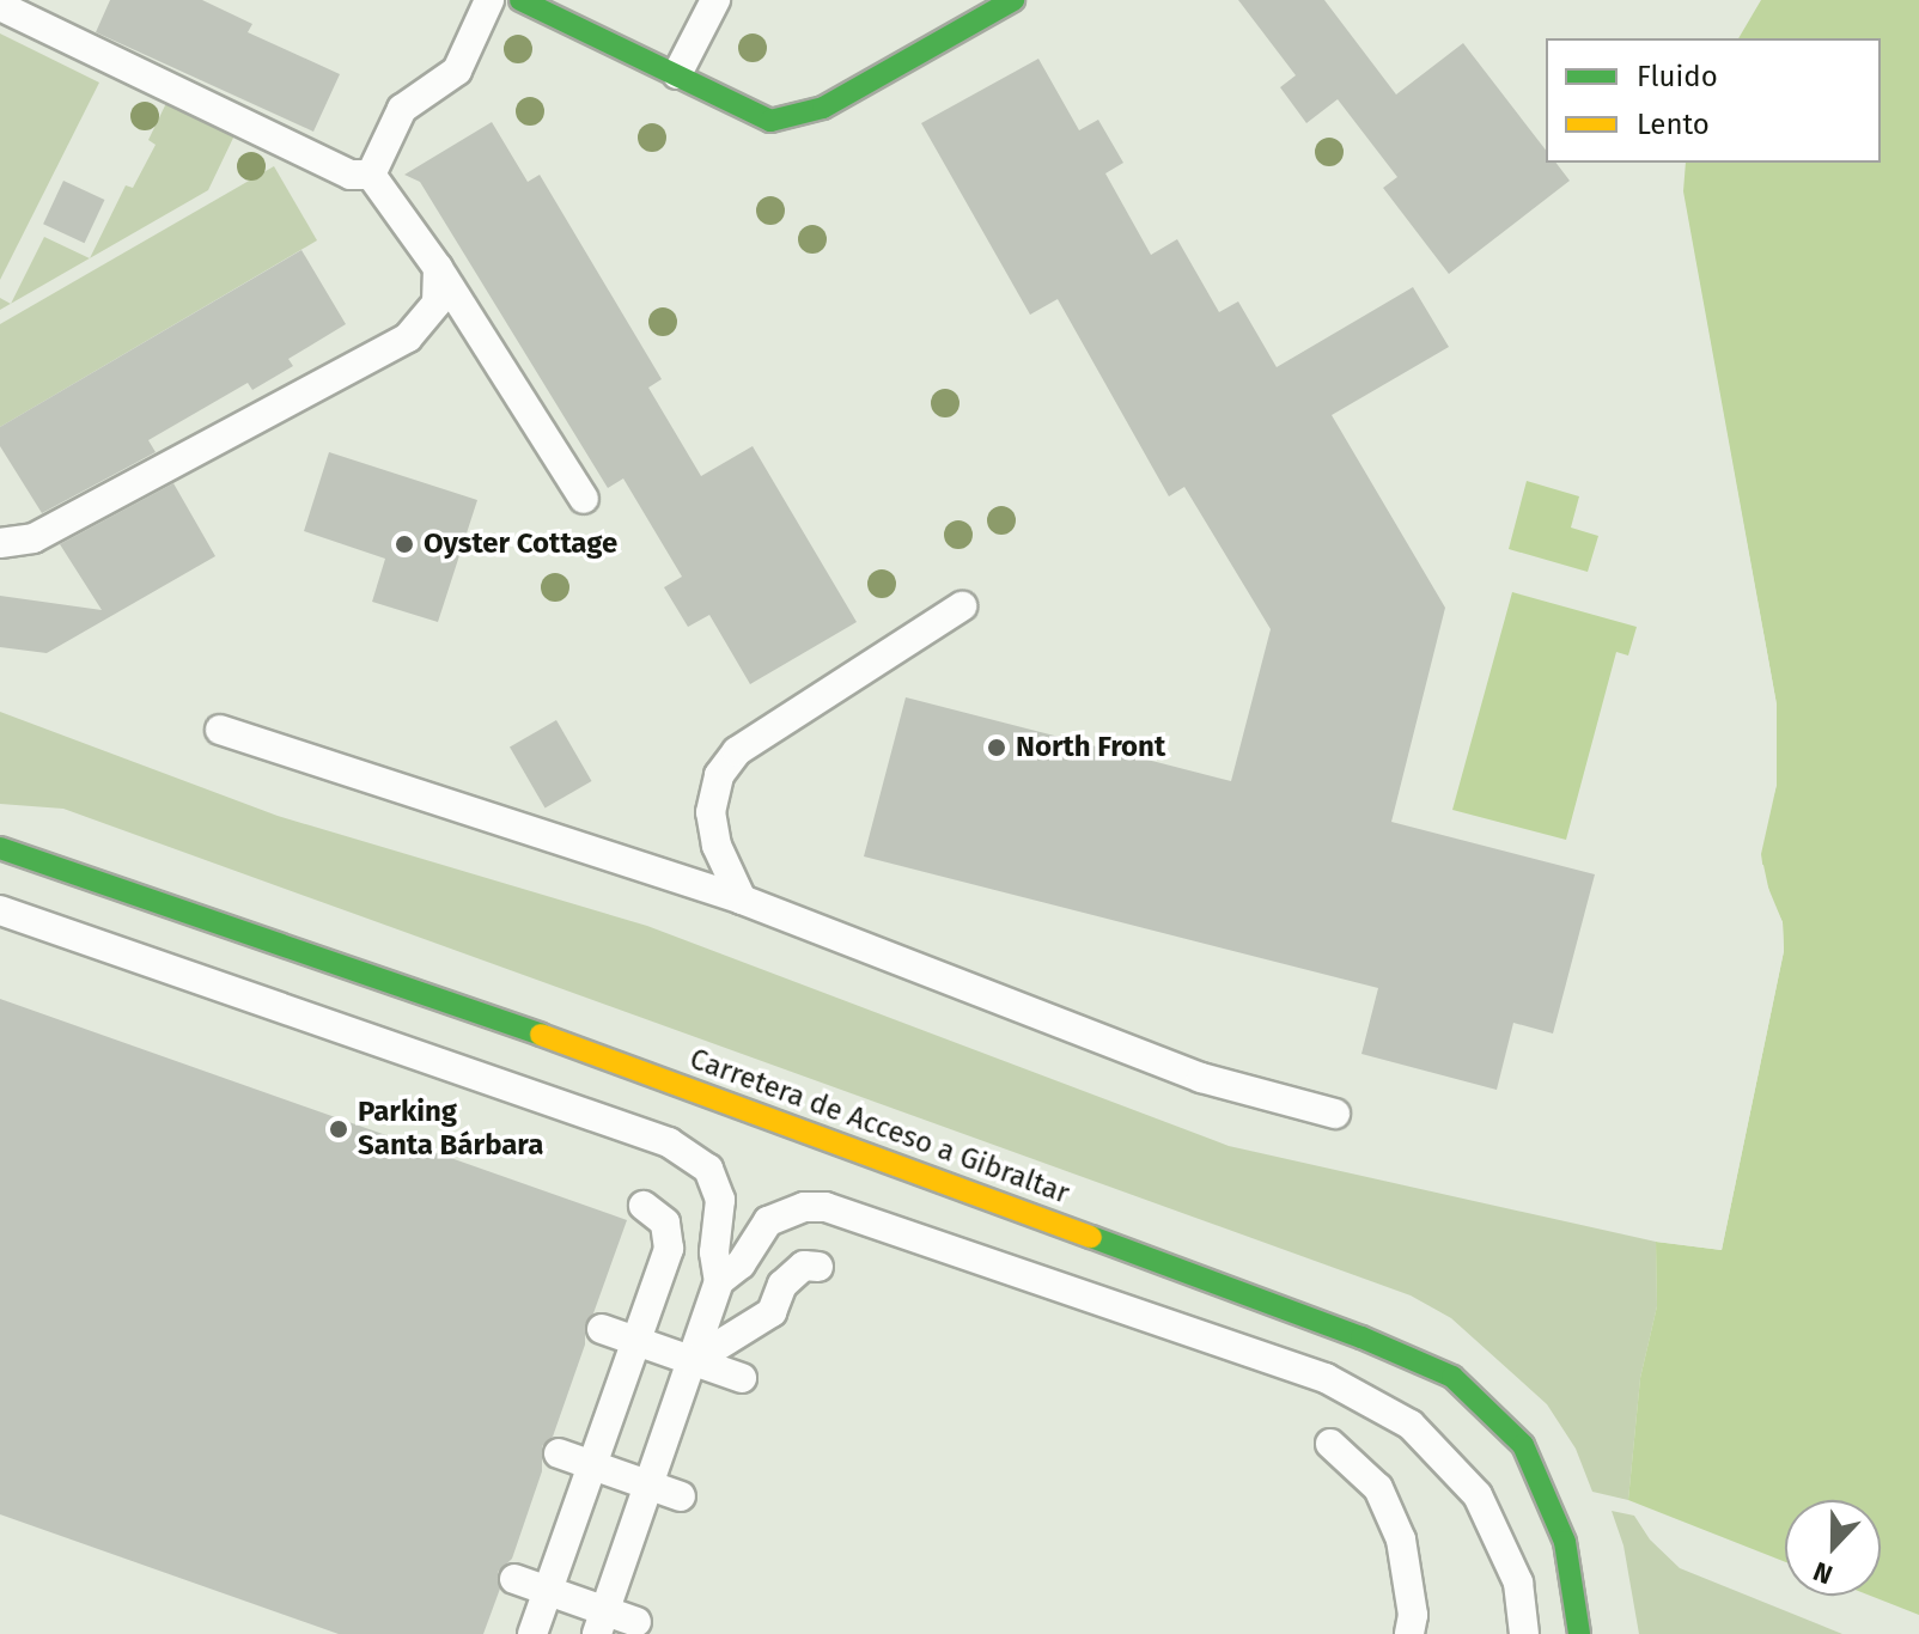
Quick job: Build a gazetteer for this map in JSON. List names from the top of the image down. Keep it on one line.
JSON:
{"streets":{"main road":["Carretera de Acceso a Gibraltar"]},"places":["Oyster Cottage","North Front","Parking Santa Bárbara"],"legend":["Fluido","Lento"],"north":"bottom"}
